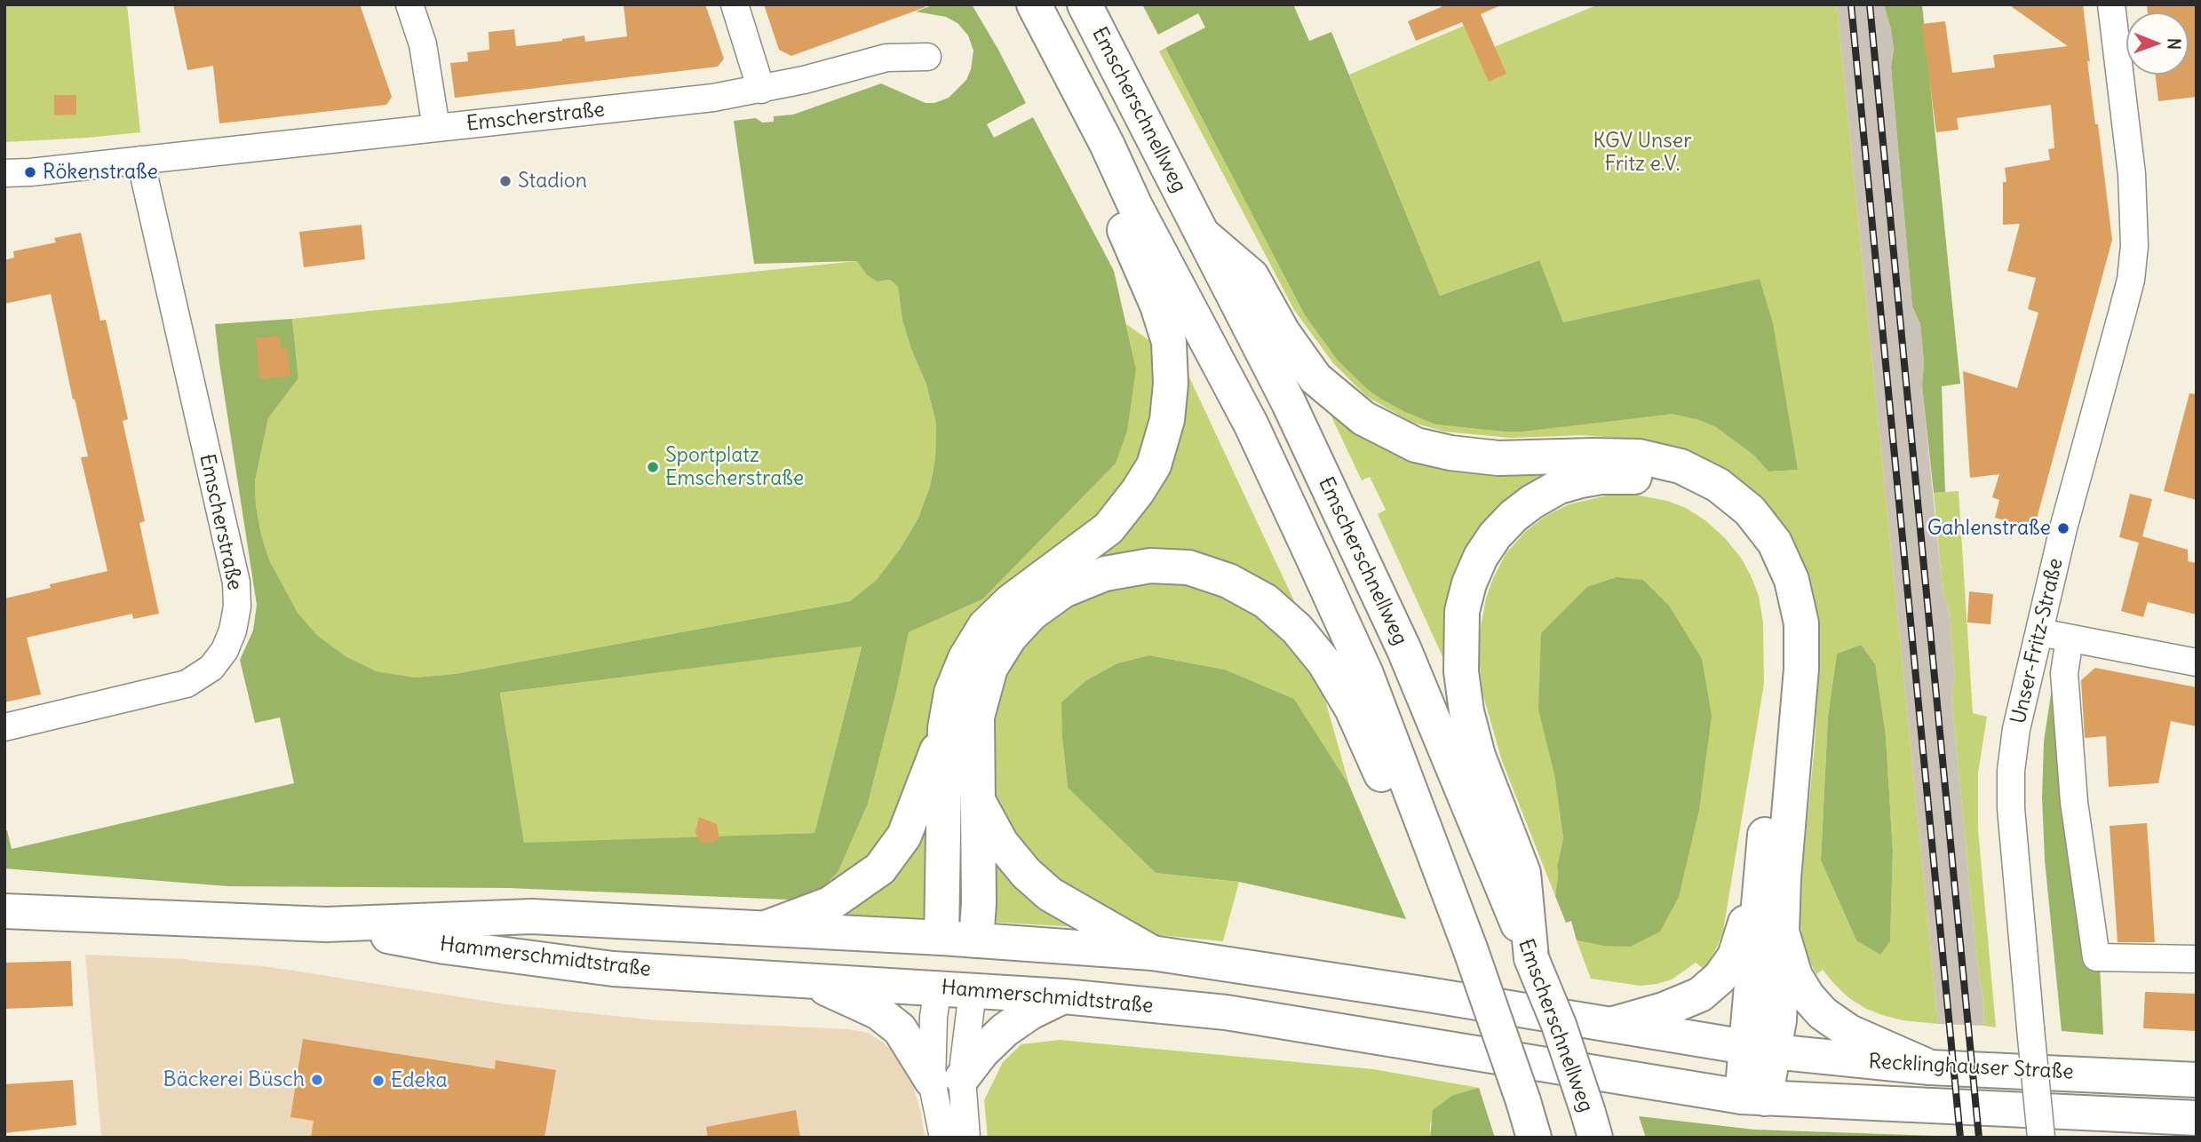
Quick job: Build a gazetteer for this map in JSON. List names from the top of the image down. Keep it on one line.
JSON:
{"streets":{"main road":["Emscherschnellweg","Hammerschmidtstraße","Recklinghauser Straße"],"street":["Emscherstraße","Unser-Fritz-Straße"]},"crossings":[["Hammerschmidtstraße","Recklinghauser Straße"]],"parks":["KGV Unser Fritz e.V."],"places":["Rökenstraße","Stadion","Sportplatz Emscherstraße","Gahlenstraße","Bäckerei Büsch","Edeka"],"north":"right"}
